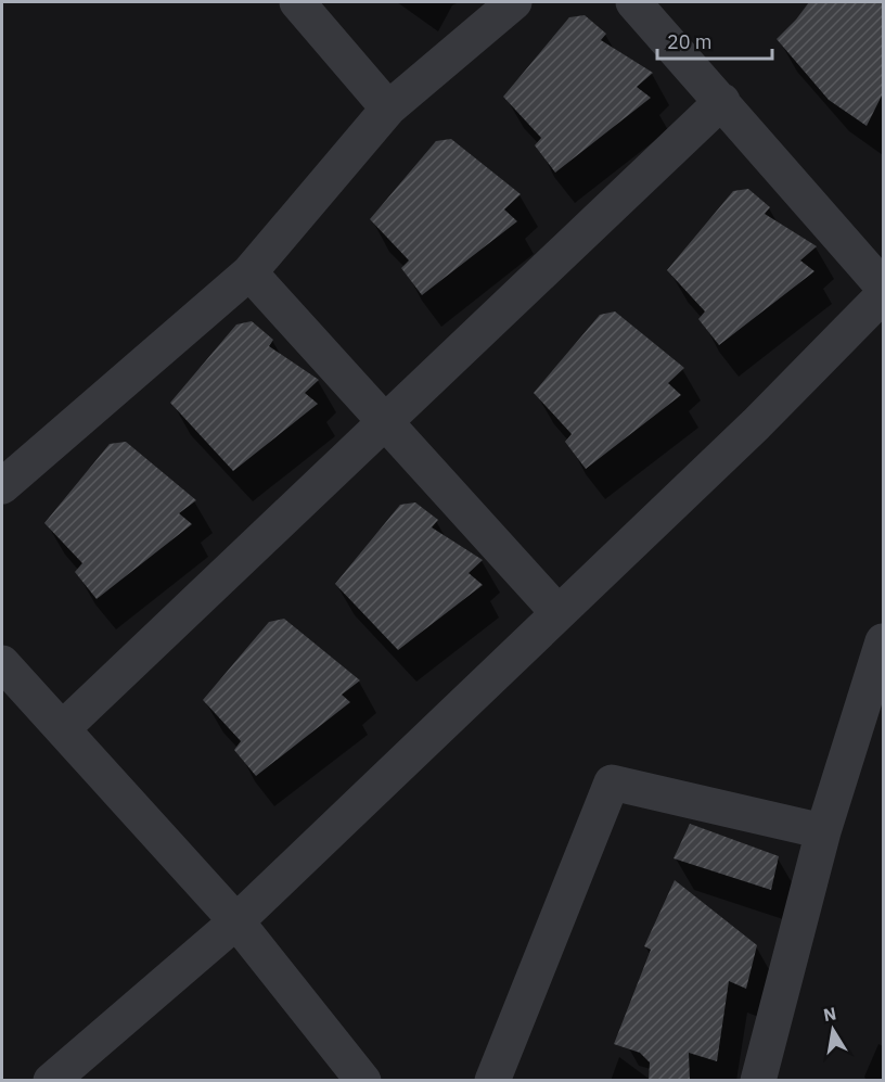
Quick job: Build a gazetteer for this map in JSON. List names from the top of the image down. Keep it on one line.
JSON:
{"scale_bar":"20 m","north":"top"}
